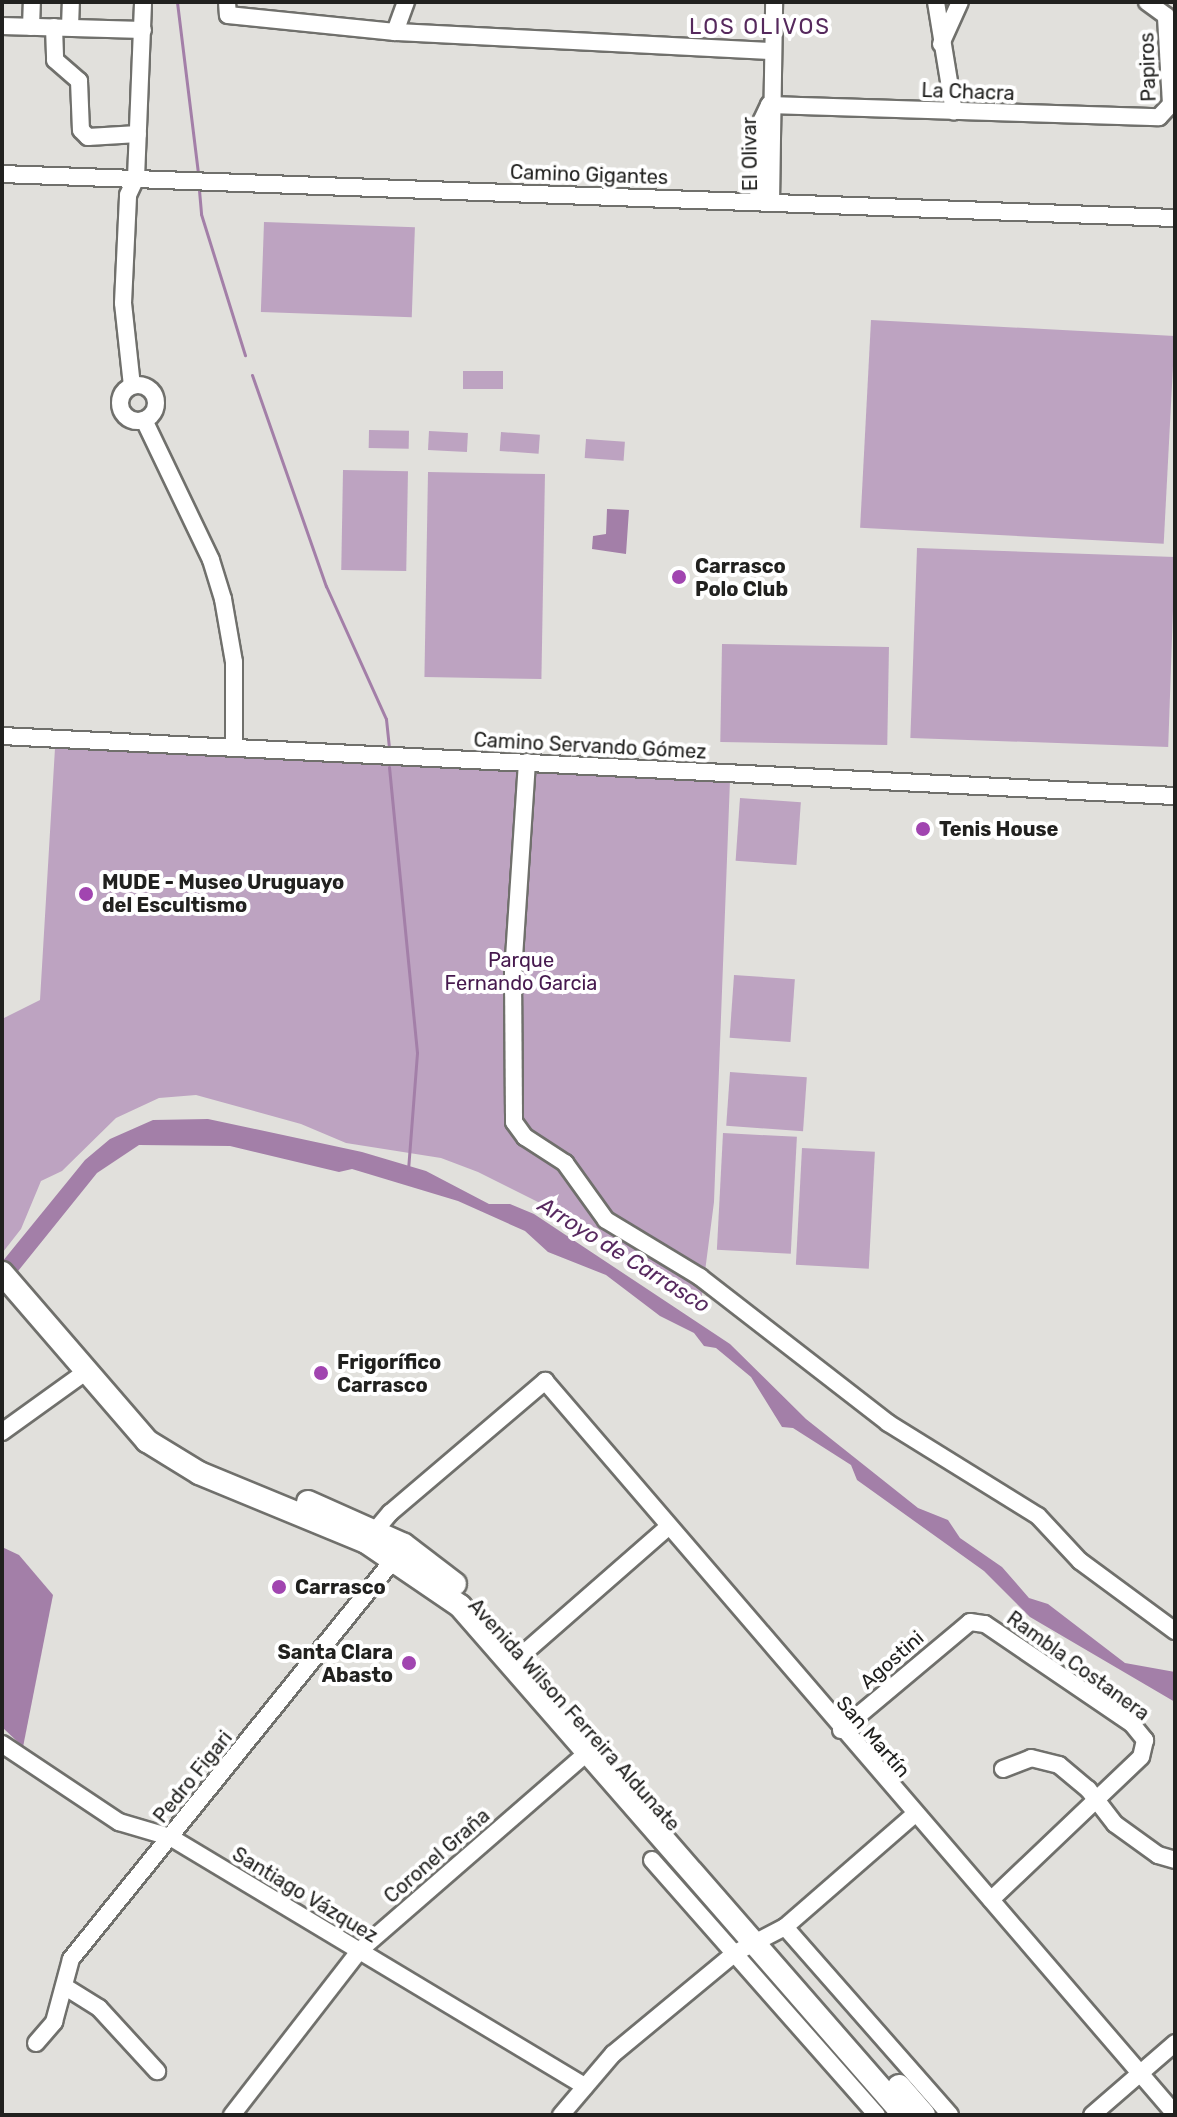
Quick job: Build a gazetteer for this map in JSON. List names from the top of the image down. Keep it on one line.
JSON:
{"streets":{"main road":["Avenida Wilson Ferreira Aldunate"],"street":["Papiros","La Chacra","El Olivar","Camino Gigantes","Camino Servando Gómez","Agostini","Rambla Costanera","San Martín","Pedro Figari","Coronel Graña","Santiago Vázquez"]},"crossings":[["Papiros","La Chacra"],["La Chacra","El Olivar"],["El Olivar","Camino Gigantes"],["Agostini","Rambla Costanera"],["Agostini","San Martín"],["Avenida Wilson Ferreira Aldunate","San Martín"],["Avenida Wilson Ferreira Aldunate","Pedro Figari"],["Avenida Wilson Ferreira Aldunate","Coronel Graña"],["Pedro Figari","Santiago Vázquez"],["Coronel Graña","Santiago Vázquez"]],"districts":["LOS OLIVOS"],"water":["Arroyo de Carrasco"],"parks":["Parque Fernando Garcia"],"places":["Carrasco Polo Club","Tenis House","MUDE - Museo Uruguayo del Escultismo","Frigorífico Carrasco","Carrasco","Santa Clara Abasto"]}
